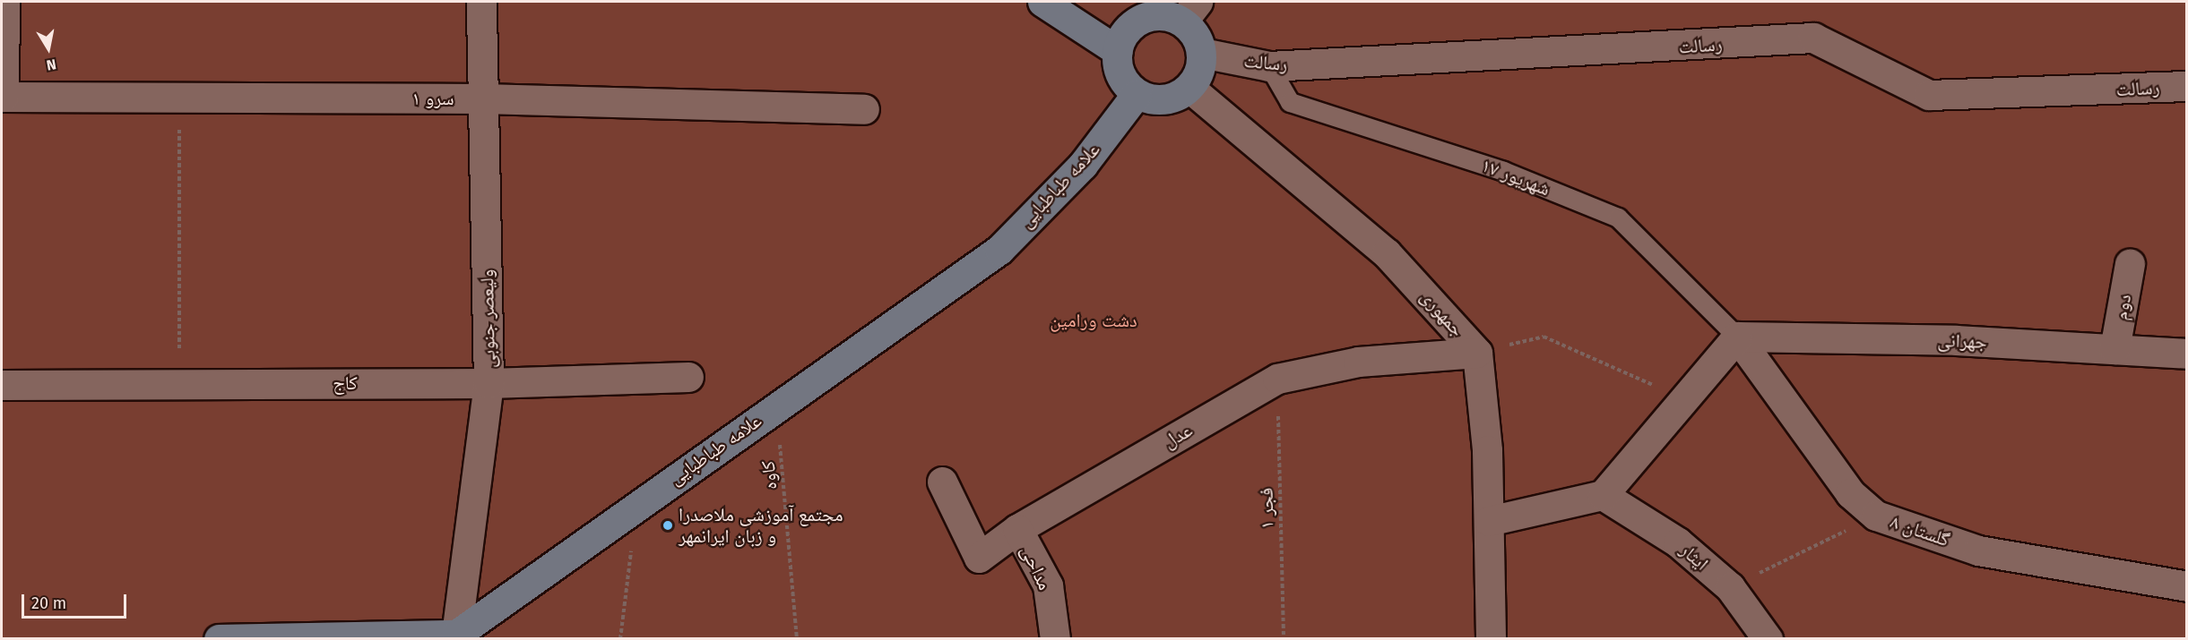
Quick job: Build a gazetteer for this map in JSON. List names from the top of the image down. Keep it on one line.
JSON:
{"streets":{"street":["رسالت","سرو ۱","علامه طباطبایی","دوم","جمهوری","ولیعصر جنوبی","جهرانی","کاج","عدل","گلستان ۸","ایثار","مداحی"],"lane":["۱۷ شهریور"],"path":["کاوه","فجر ۱"]},"crossings":[["رسالت","۱۷ شهریور"],["رسالت","علامه طباطبایی"],["رسالت","جمهوری"],["سرو ۱","ولیعصر جنوبی"],["۱۷ شهریور","جهرانی"],["۱۷ شهریور","گلستان ۸"],["علامه طباطبایی","جمهوری"],["علامه طباطبایی","ولیعصر جنوبی"],["علامه طباطبایی","کاوه"],["دوم","جهرانی"],["جمهوری","عدل"],["ولیعصر جنوبی","کاج"],["جهرانی","گلستان ۸"],["عدل","فجر ۱"],["عدل","مداحی"]],"parks":["دشت ورامین"],"places":["مجتمع آموزشی ملاصدرا و زبان ایرانمهر"],"scale_bar":"20 m","north":"bottom"}
